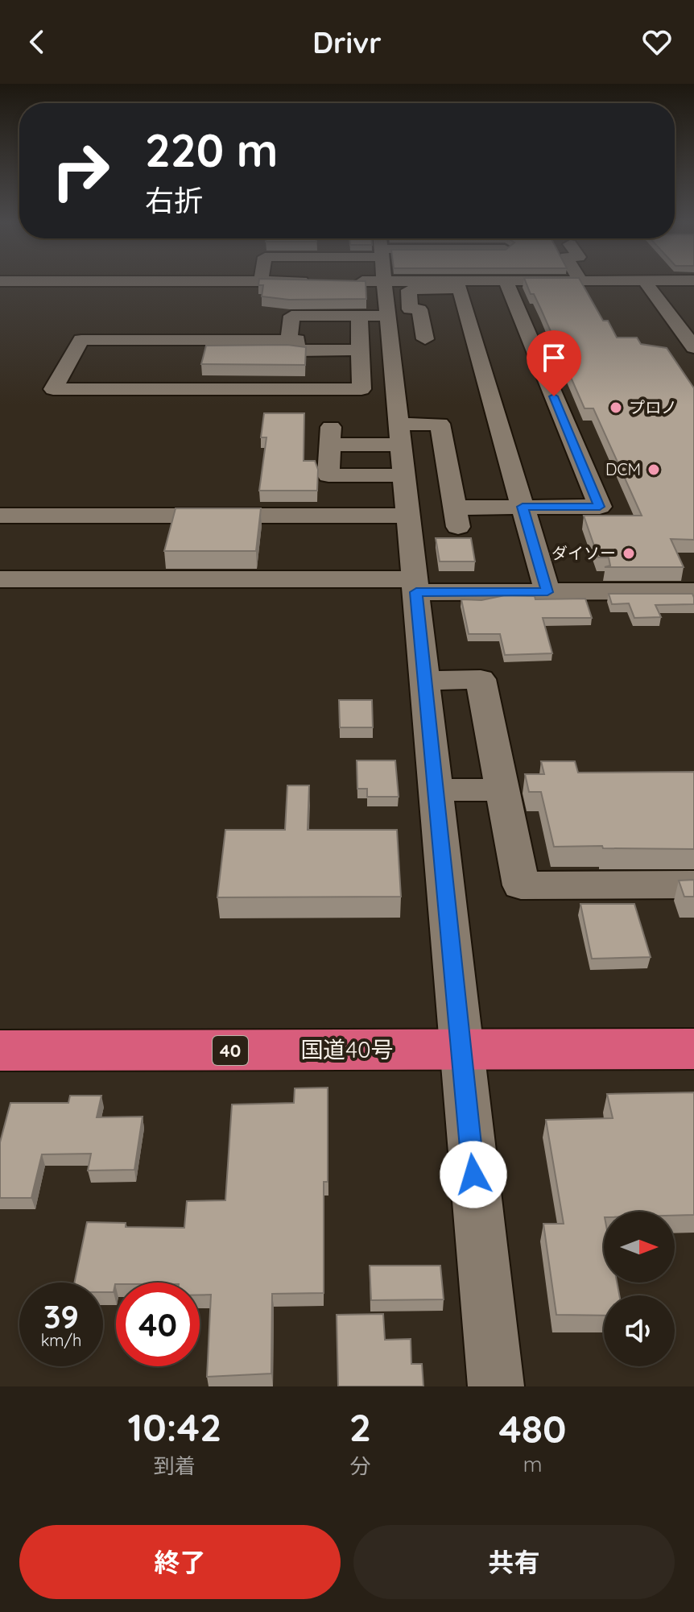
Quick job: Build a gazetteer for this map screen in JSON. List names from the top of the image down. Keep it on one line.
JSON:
{"streets":{"highway":["国道40号","40"]},"places":["プロノ","DCM","ダイソー"],"north":"right","page":{"header":"Drivr","turn":["220 m","右折"],"speed":"39 km/h","limit":"40","eta":["10:42","到着","2","分","480","m"],"buttons":["終了","共有"]}}
